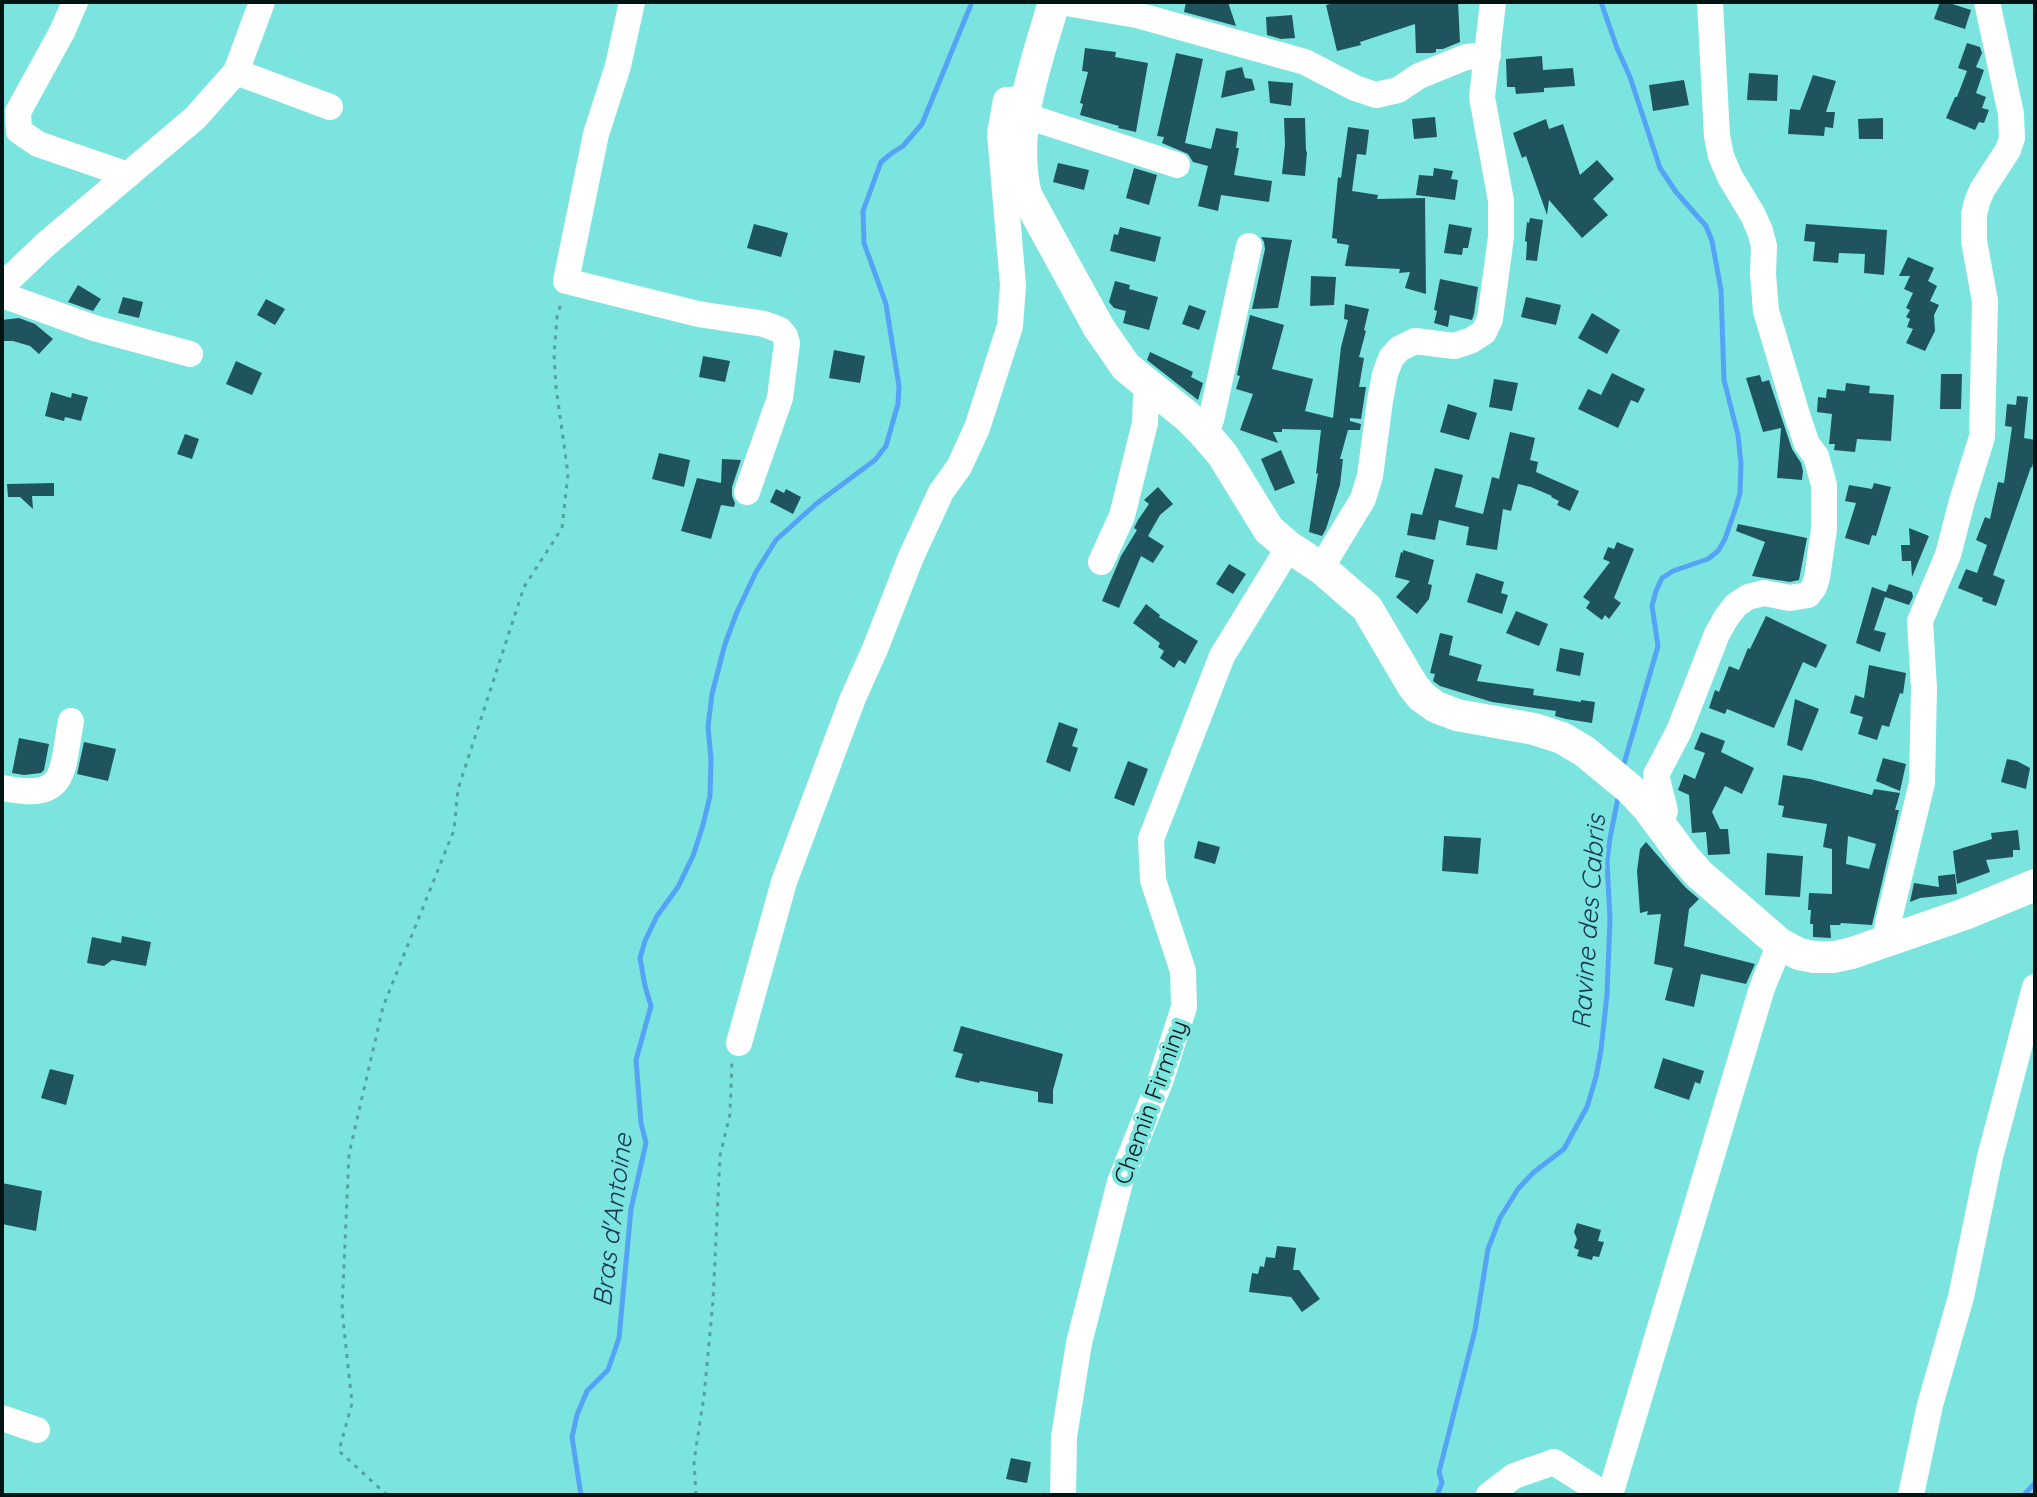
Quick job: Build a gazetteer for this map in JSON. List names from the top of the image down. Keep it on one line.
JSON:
{"streets":{"street":["Chemin Firminy"]},"water":["Ravine des Cabris","Bras d'Antoine"]}
